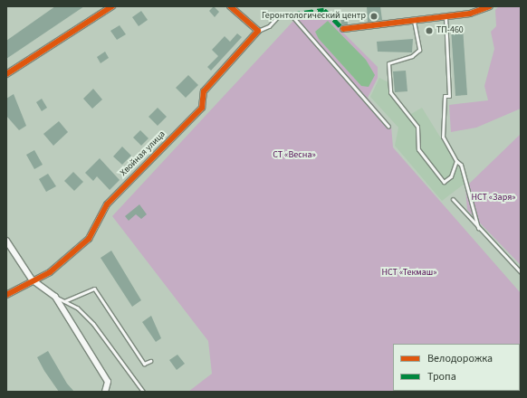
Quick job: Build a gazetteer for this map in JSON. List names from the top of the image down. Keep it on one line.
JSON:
{"streets":{"street":["Хвойная улица"]},"parks":["СТ «Весна»","НСТ «Заря»","НСТ «Текмаш»"],"places":["Геронтологический центр","ТП-460"],"legend":["Велодорожка","Тропа"]}
